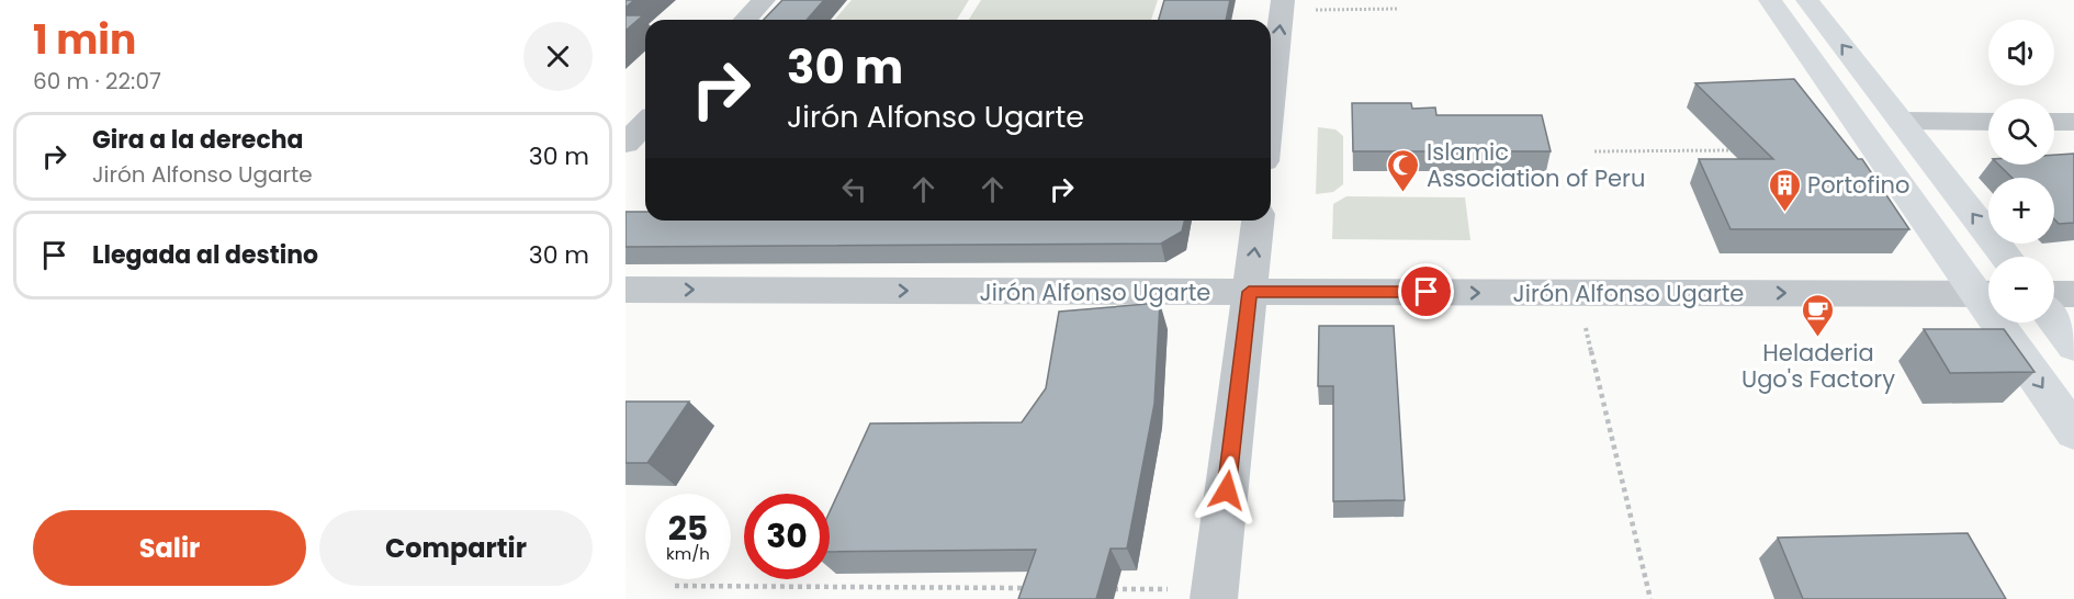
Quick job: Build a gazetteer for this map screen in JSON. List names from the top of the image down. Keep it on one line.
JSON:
{"streets":{"street":["Jirón Alfonso Ugarte"]},"one_way":["Jirón Alfonso Ugarte"],"places":{"mosque":["Islamic Association of Peru"],"building":["Portofino"],"cafe":["Heladeria Ugo's Factory"]},"page":{"heading":["1 min","60 m · 22:07"],"map_buttons":["+","−"],"turn":["30 m","Jirón Alfonso Ugarte"],"list":[{"name":"Gira a la derecha","note":"Jirón Alfonso Ugarte","value":"30 m"},{"name":"Llegada al destino","value":"30 m"}],"speed":"25 km/h","limit":"30","buttons":["Salir","Compartir"]}}
